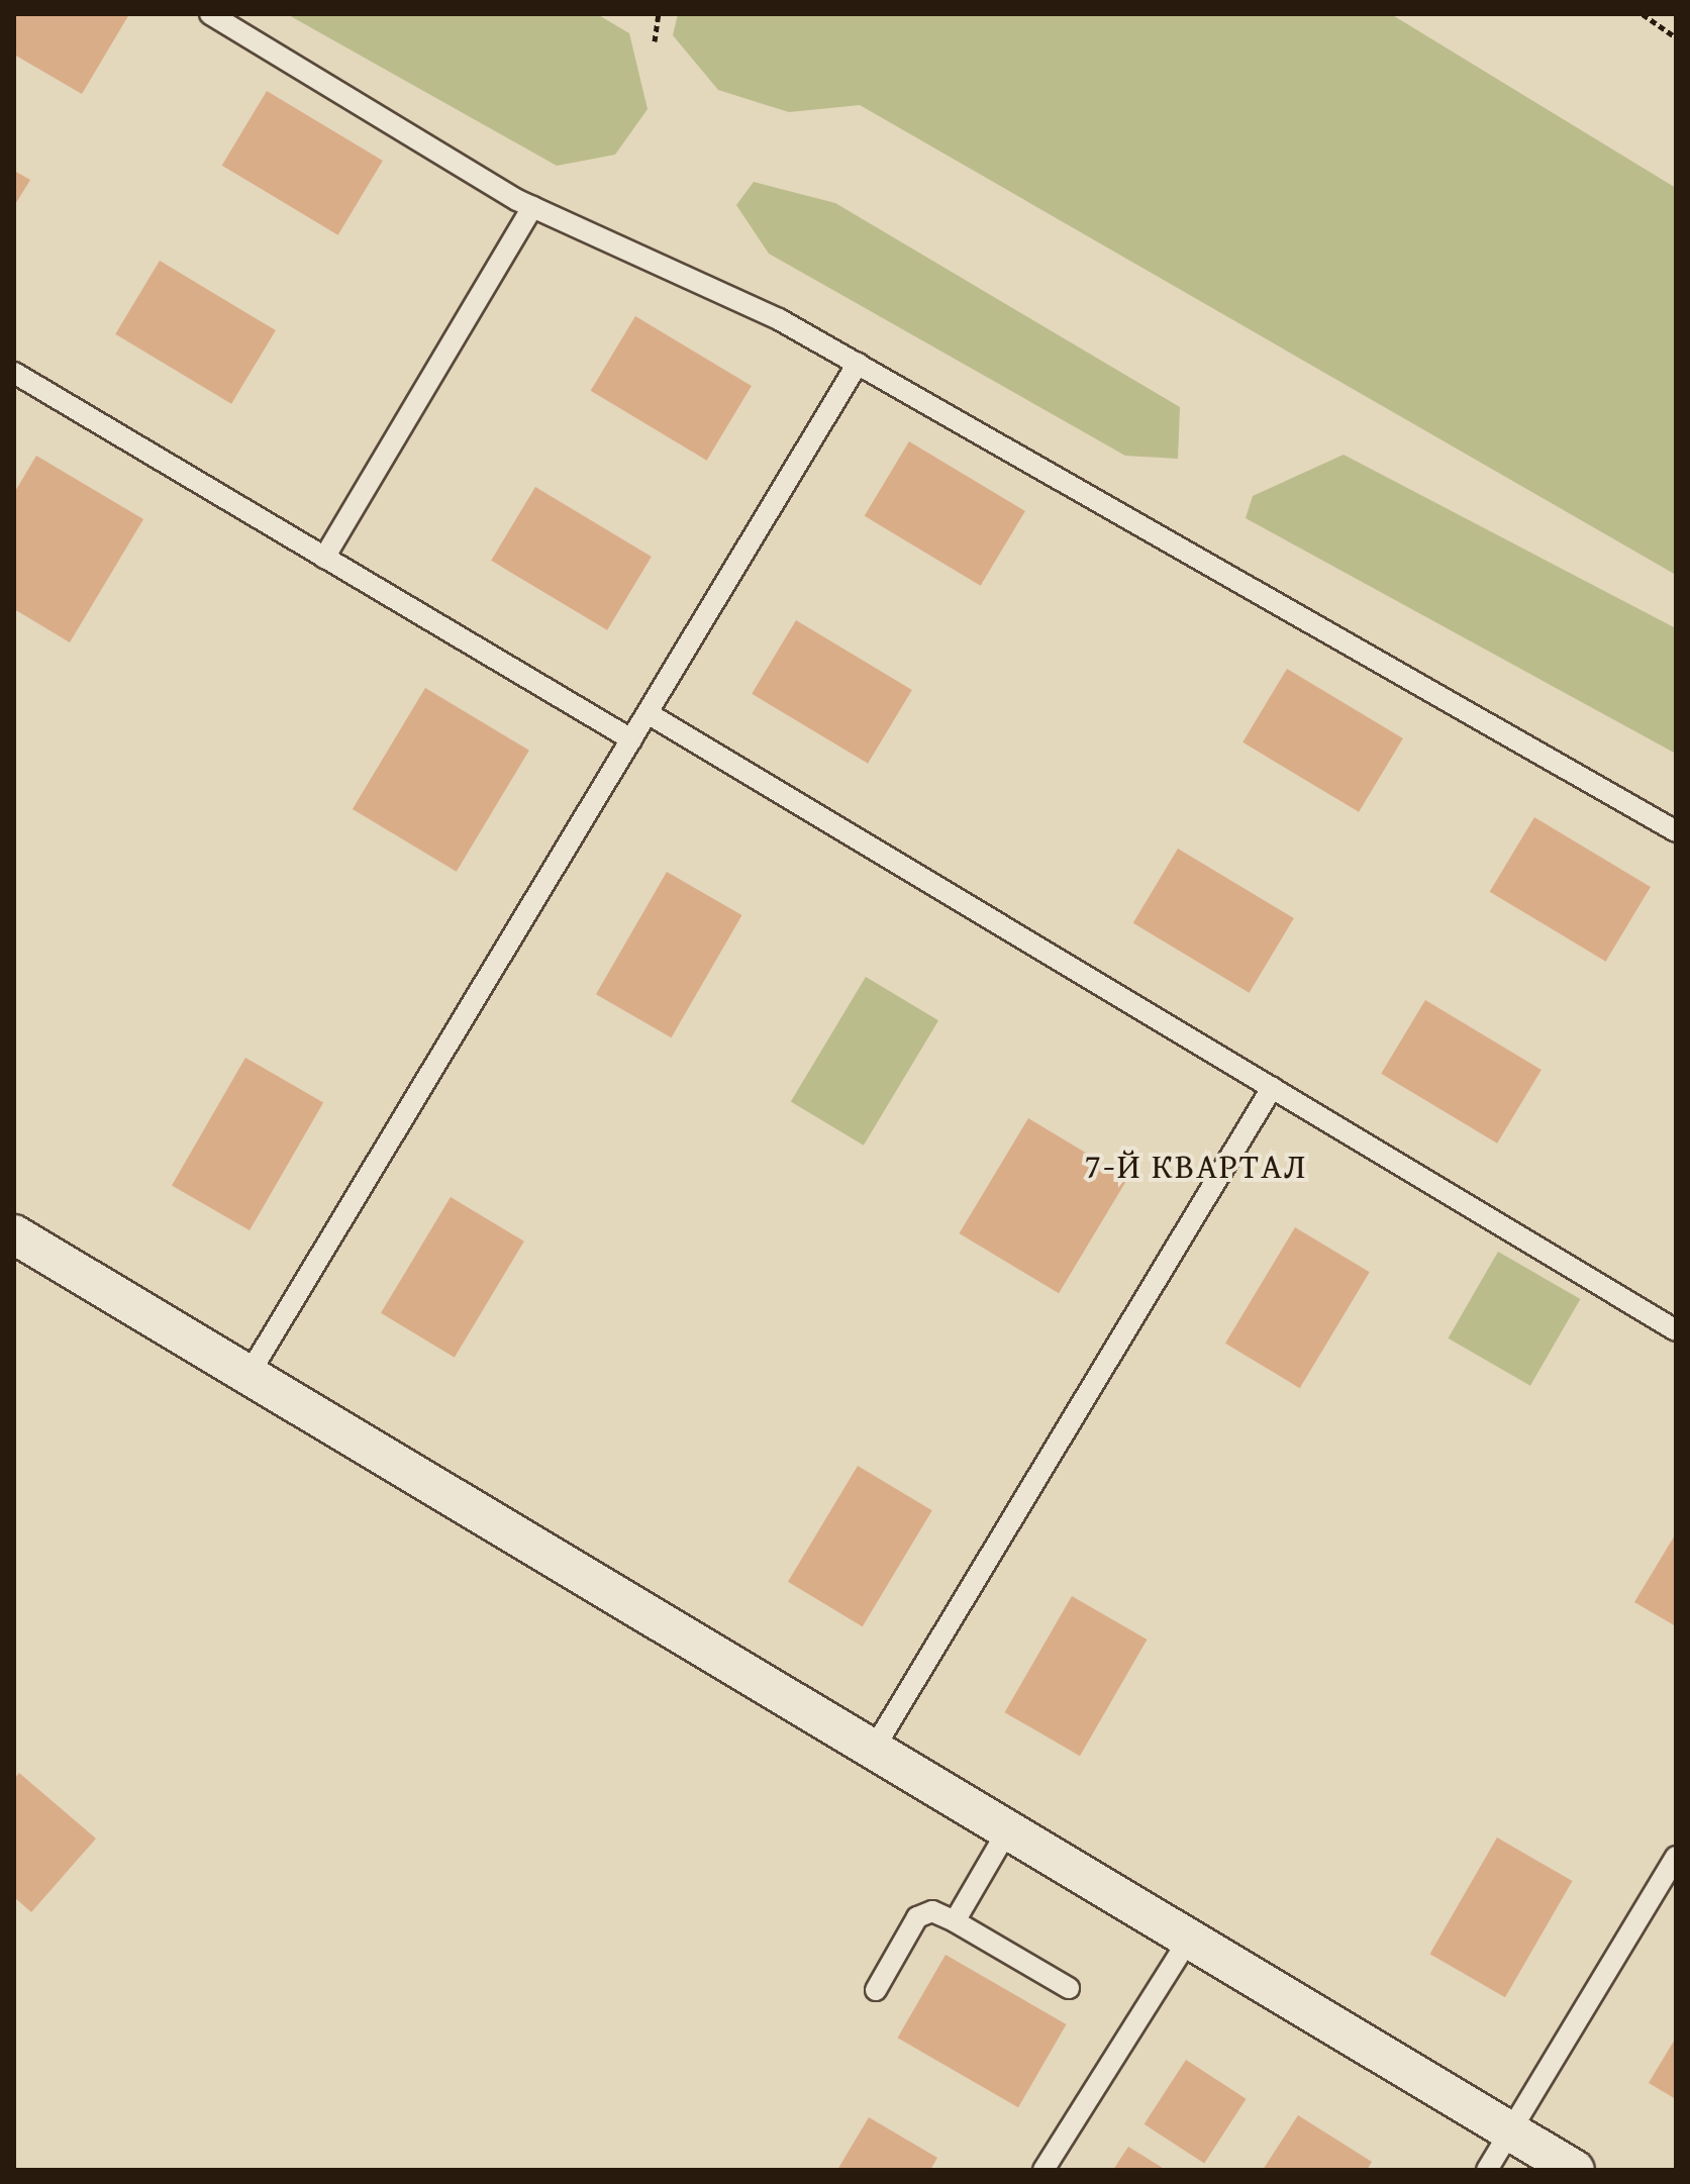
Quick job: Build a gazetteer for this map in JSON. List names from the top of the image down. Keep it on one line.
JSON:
{"districts":["7-Й КВАРТАЛ"]}
